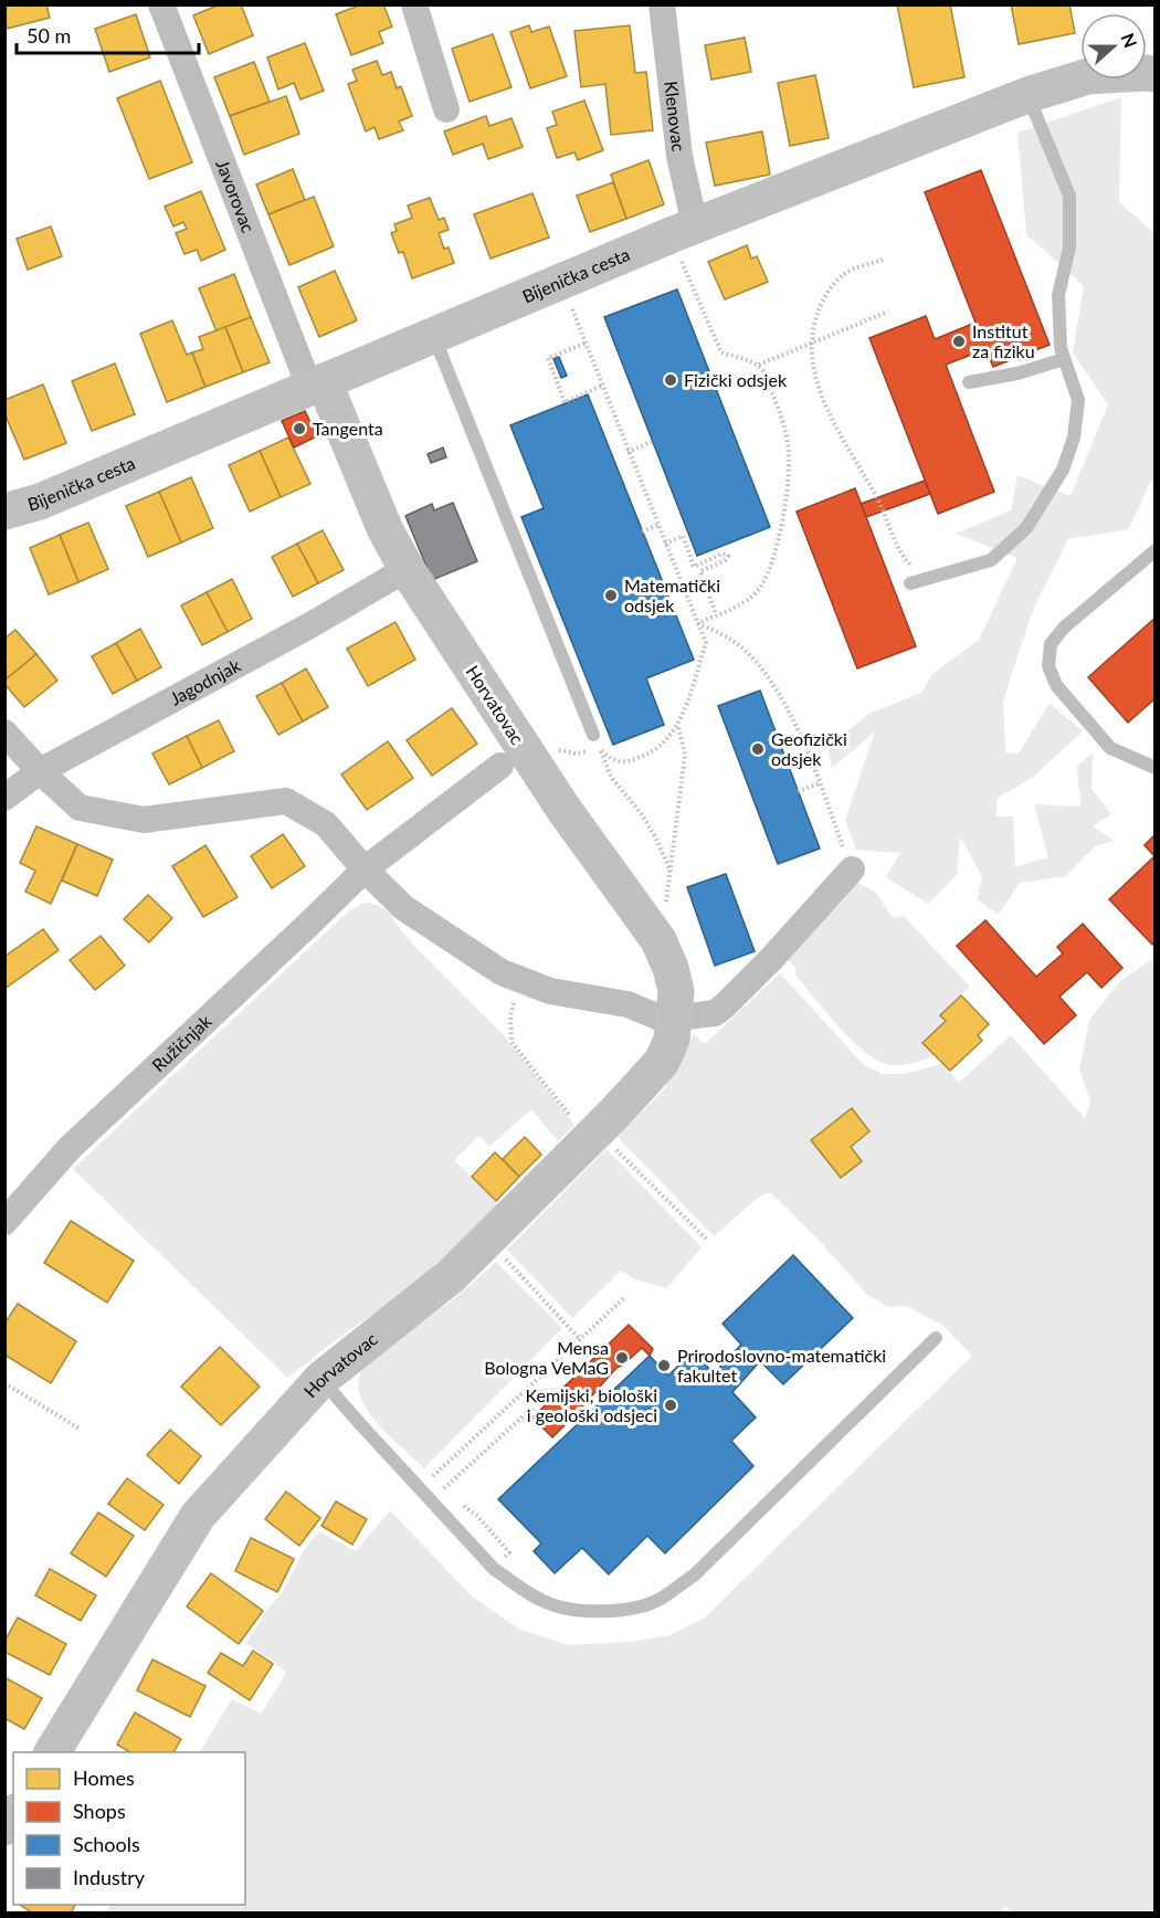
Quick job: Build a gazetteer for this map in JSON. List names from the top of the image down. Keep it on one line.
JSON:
{"streets":{"street":["Klenovac","Javorovac","Bijenička cesta","Jagodnjak","Horvatovac","Ružičnjak"]},"crossings":[["Klenovac","Bijenička cesta"],["Javorovac","Bijenička cesta"],["Javorovac","Horvatovac"],["Bijenička cesta","Horvatovac"],["Jagodnjak","Horvatovac"]],"places":["Institut za fiziku","Fizički odsjek","Tangenta","Matematički odsjek","Geofizički odsjek","Mensa Bologna VeMaG","Prirodoslovno-matematički fakultet","Kemijski, biološki i geološki odsjeci"],"legend":["Homes","Shops","Schools","Industry"],"scale_bar":"50 m","north":"right"}
